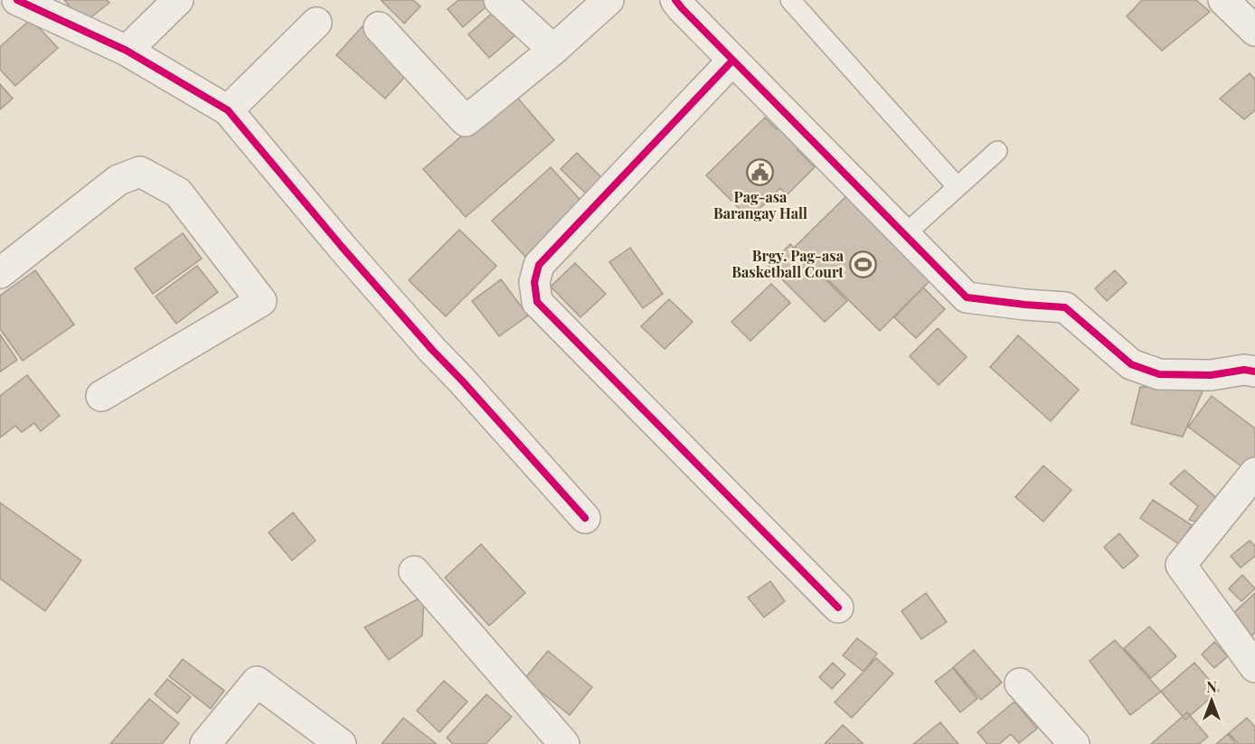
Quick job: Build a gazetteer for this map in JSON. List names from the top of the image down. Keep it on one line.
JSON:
{"places":{"public building":["Pag-asa Barangay Hall"],"sports":["Brgy. Pag-asa Basketball Court"]},"north":"top"}
